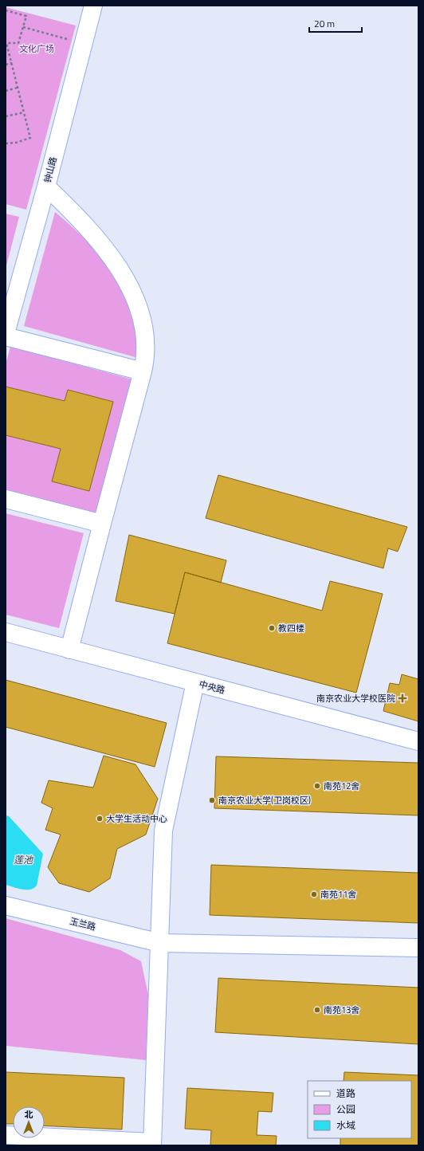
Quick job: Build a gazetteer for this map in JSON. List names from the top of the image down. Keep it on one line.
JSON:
{"streets":{"lane":["钟山路","中央路","玉兰路"]},"water":["莲池"],"parks":["文化广场"],"places":{"other":["教四楼","南苑12舍","南京农业大学(卫岗校区)","大学生活动中心","南苑11舍","南苑13舍"],"health":["南京农业大学校医院"]},"legend":["道路","公园","水域"],"scale_bar":"20 m","north":"top"}
